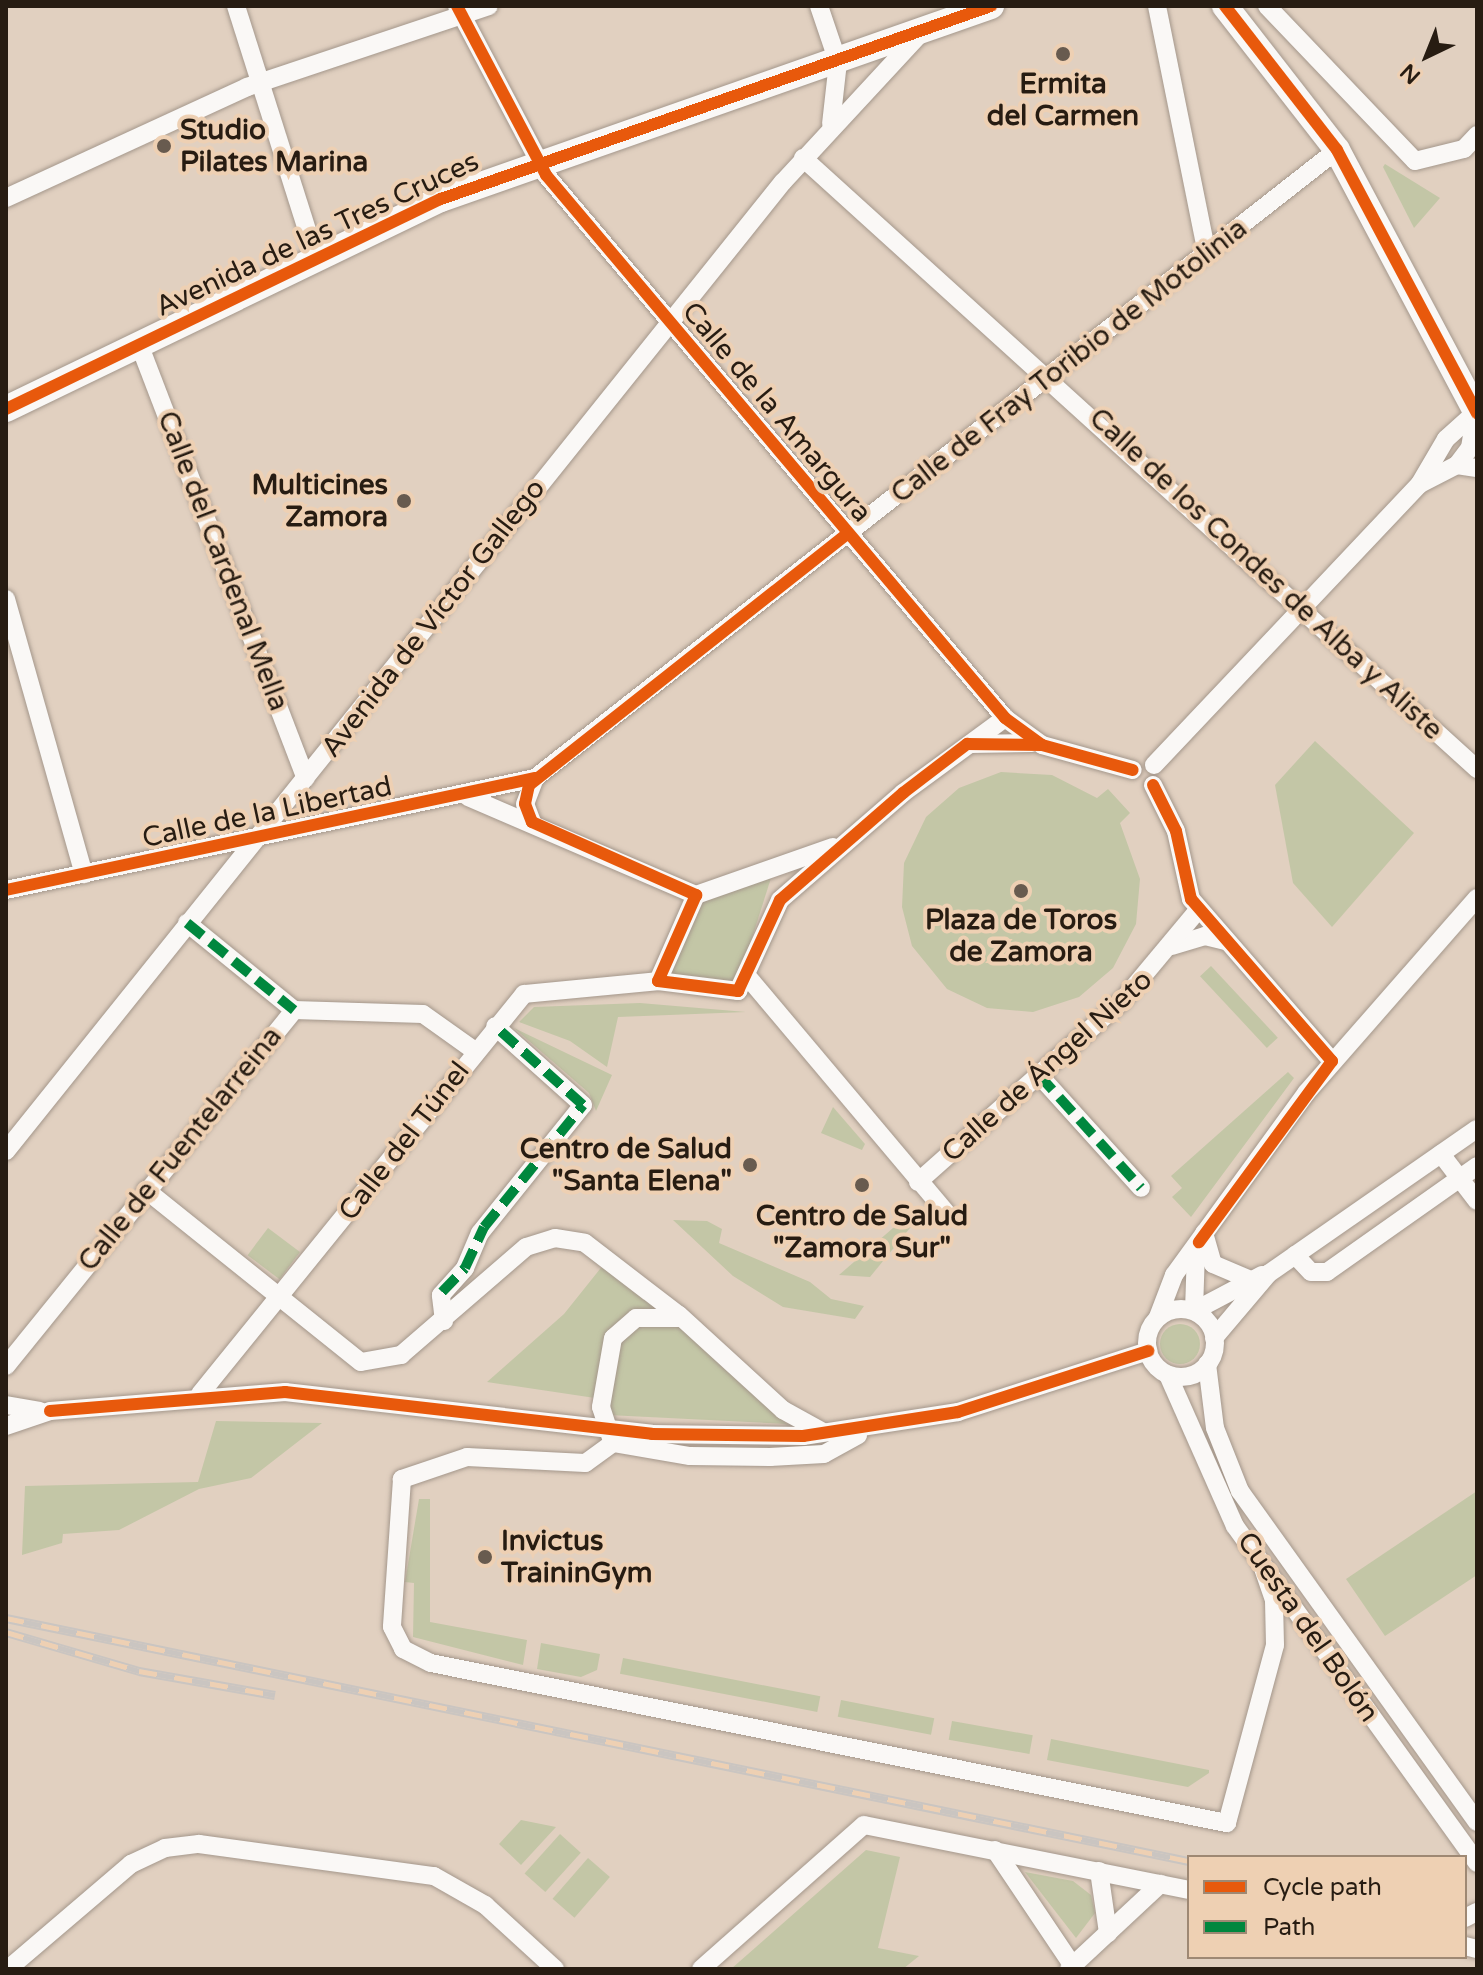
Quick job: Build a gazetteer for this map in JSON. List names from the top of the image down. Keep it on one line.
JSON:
{"streets":{"street":["Avenida de las Tres Cruces","Calle de Fray Toribio de Motolinia","Calle de la Amargura","Calle del Cardenal Mella","Calle de los Condes de Alba y Aliste","Avenida de Víctor Gallego","Calle de la Libertad","Calle de Ángel Nieto","Calle del Túnel","Calle de Fuentelarreina","Cuesta del Bolón"]},"crossings":[["Avenida de las Tres Cruces","Calle de la Amargura"],["Avenida de las Tres Cruces","Calle del Cardenal Mella"],["Avenida de las Tres Cruces","Avenida de Víctor Gallego"],["Calle de Fray Toribio de Motolinia","Calle de la Amargura"],["Calle de Fray Toribio de Motolinia","Calle de los Condes de Alba y Aliste"],["Calle de Fray Toribio de Motolinia","Calle de la Libertad"],["Calle de la Amargura","Avenida de Víctor Gallego"],["Calle del Cardenal Mella","Avenida de Víctor Gallego"],["Calle de los Condes de Alba y Aliste","Avenida de Víctor Gallego"],["Avenida de Víctor Gallego","Calle de la Libertad"],["Calle del Túnel","Calle de Fuentelarreina"]],"places":["Ermita del Carmen","Studio Pilates Marina","Multicines Zamora","Plaza de Toros de Zamora","Centro de Salud \"Santa Elena\"","Centro de Salud \"Zamora Sur\"","Invictus TraininGym"],"legend":["Cycle path","Path"],"north":"bottom left"}
